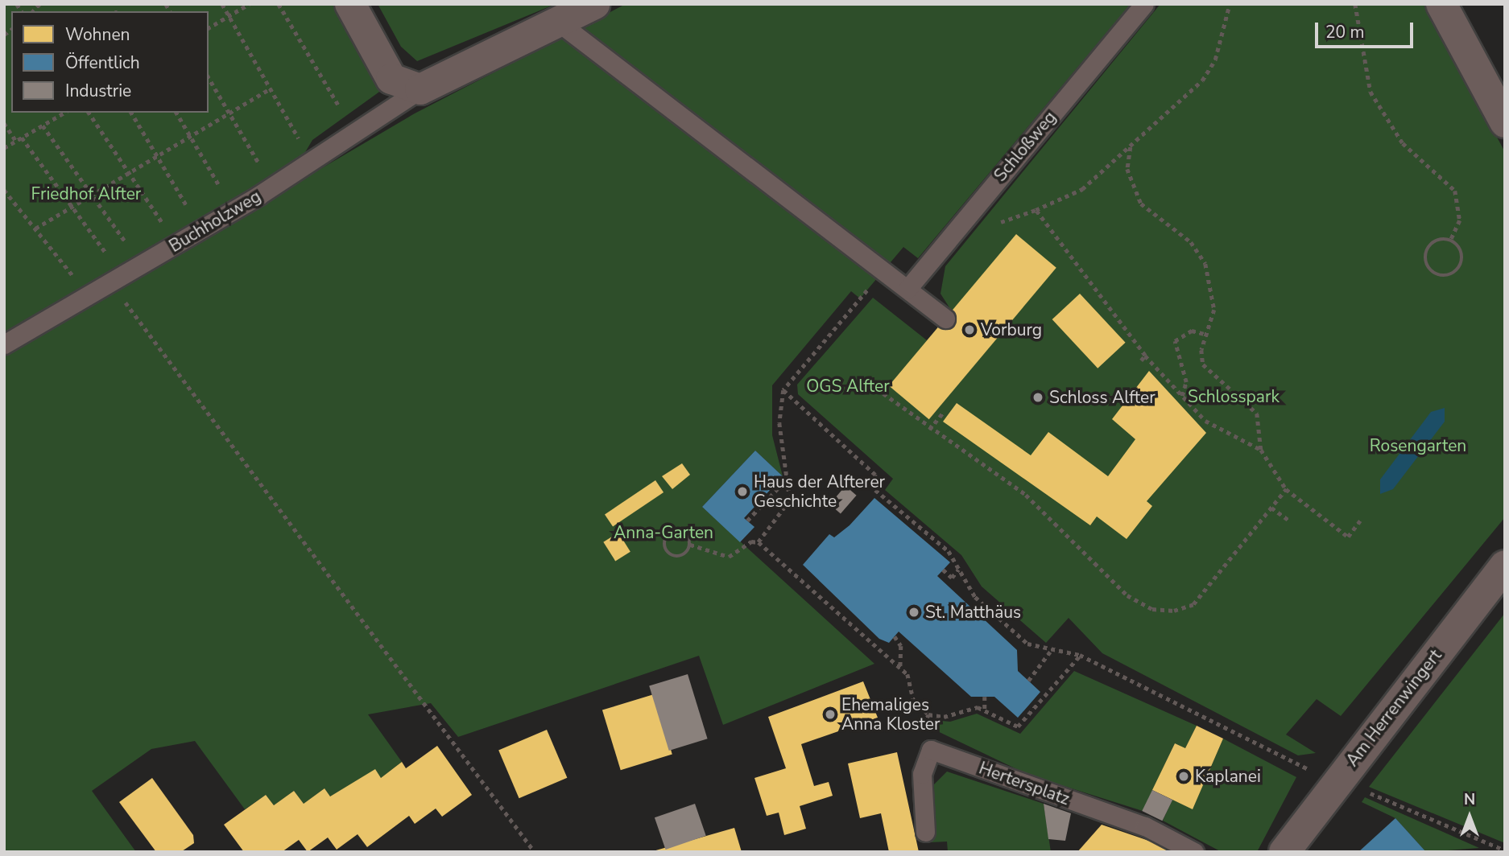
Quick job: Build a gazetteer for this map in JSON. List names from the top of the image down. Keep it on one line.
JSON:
{"streets":{"street":["Buchholzweg","Am Herrenwingert"],"lane":["Schloßweg","Hertersplatz"]},"parks":["Friedhof Alfter","OGS Alfter","Schlosspark","Rosengarten","Anna-Garten"],"places":["Vorburg","Schloss Alfter","Haus der Alfterer Geschichte","St. Matthäus","Ehemaliges Anna Kloster","Kaplanei"],"legend":["Wohnen","Öffentlich","Industrie"],"scale_bar":"20 m","north":"top"}
